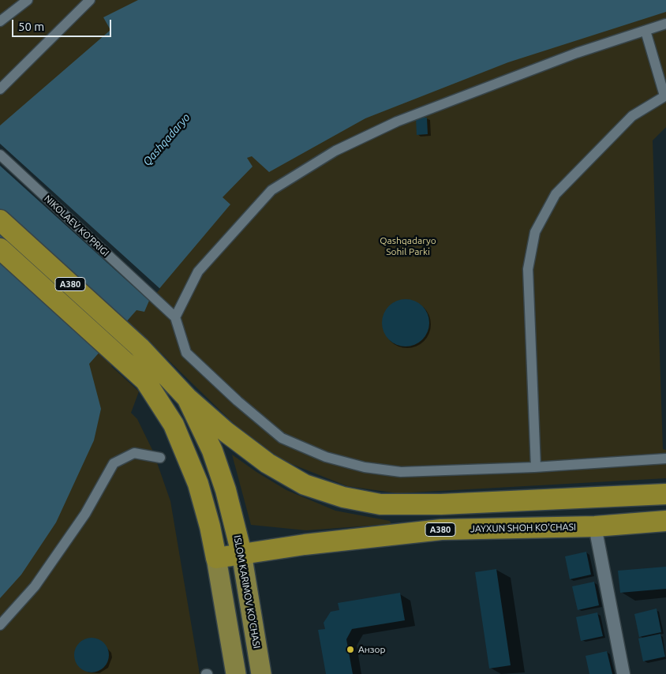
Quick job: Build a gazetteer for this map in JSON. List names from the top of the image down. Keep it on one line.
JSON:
{"streets":{"highway":["A380","JAYXUN SHOH KO'CHASI","ISLOM KARIMOV KO‘CHASI"],"street":["NIKOLAEV KO‘PRIGI"]},"crossings":[["A380","JAYXUN SHOH KO'CHASI"],["A380","ISLOM KARIMOV KO‘CHASI"],["JAYXUN SHOH KO'CHASI","ISLOM KARIMOV KO‘CHASI"]],"water":["Qashqadaryo"],"parks":["Qashqadaryo Sohil Parki"],"places":["Анзор"],"scale_bar":"50 m"}
